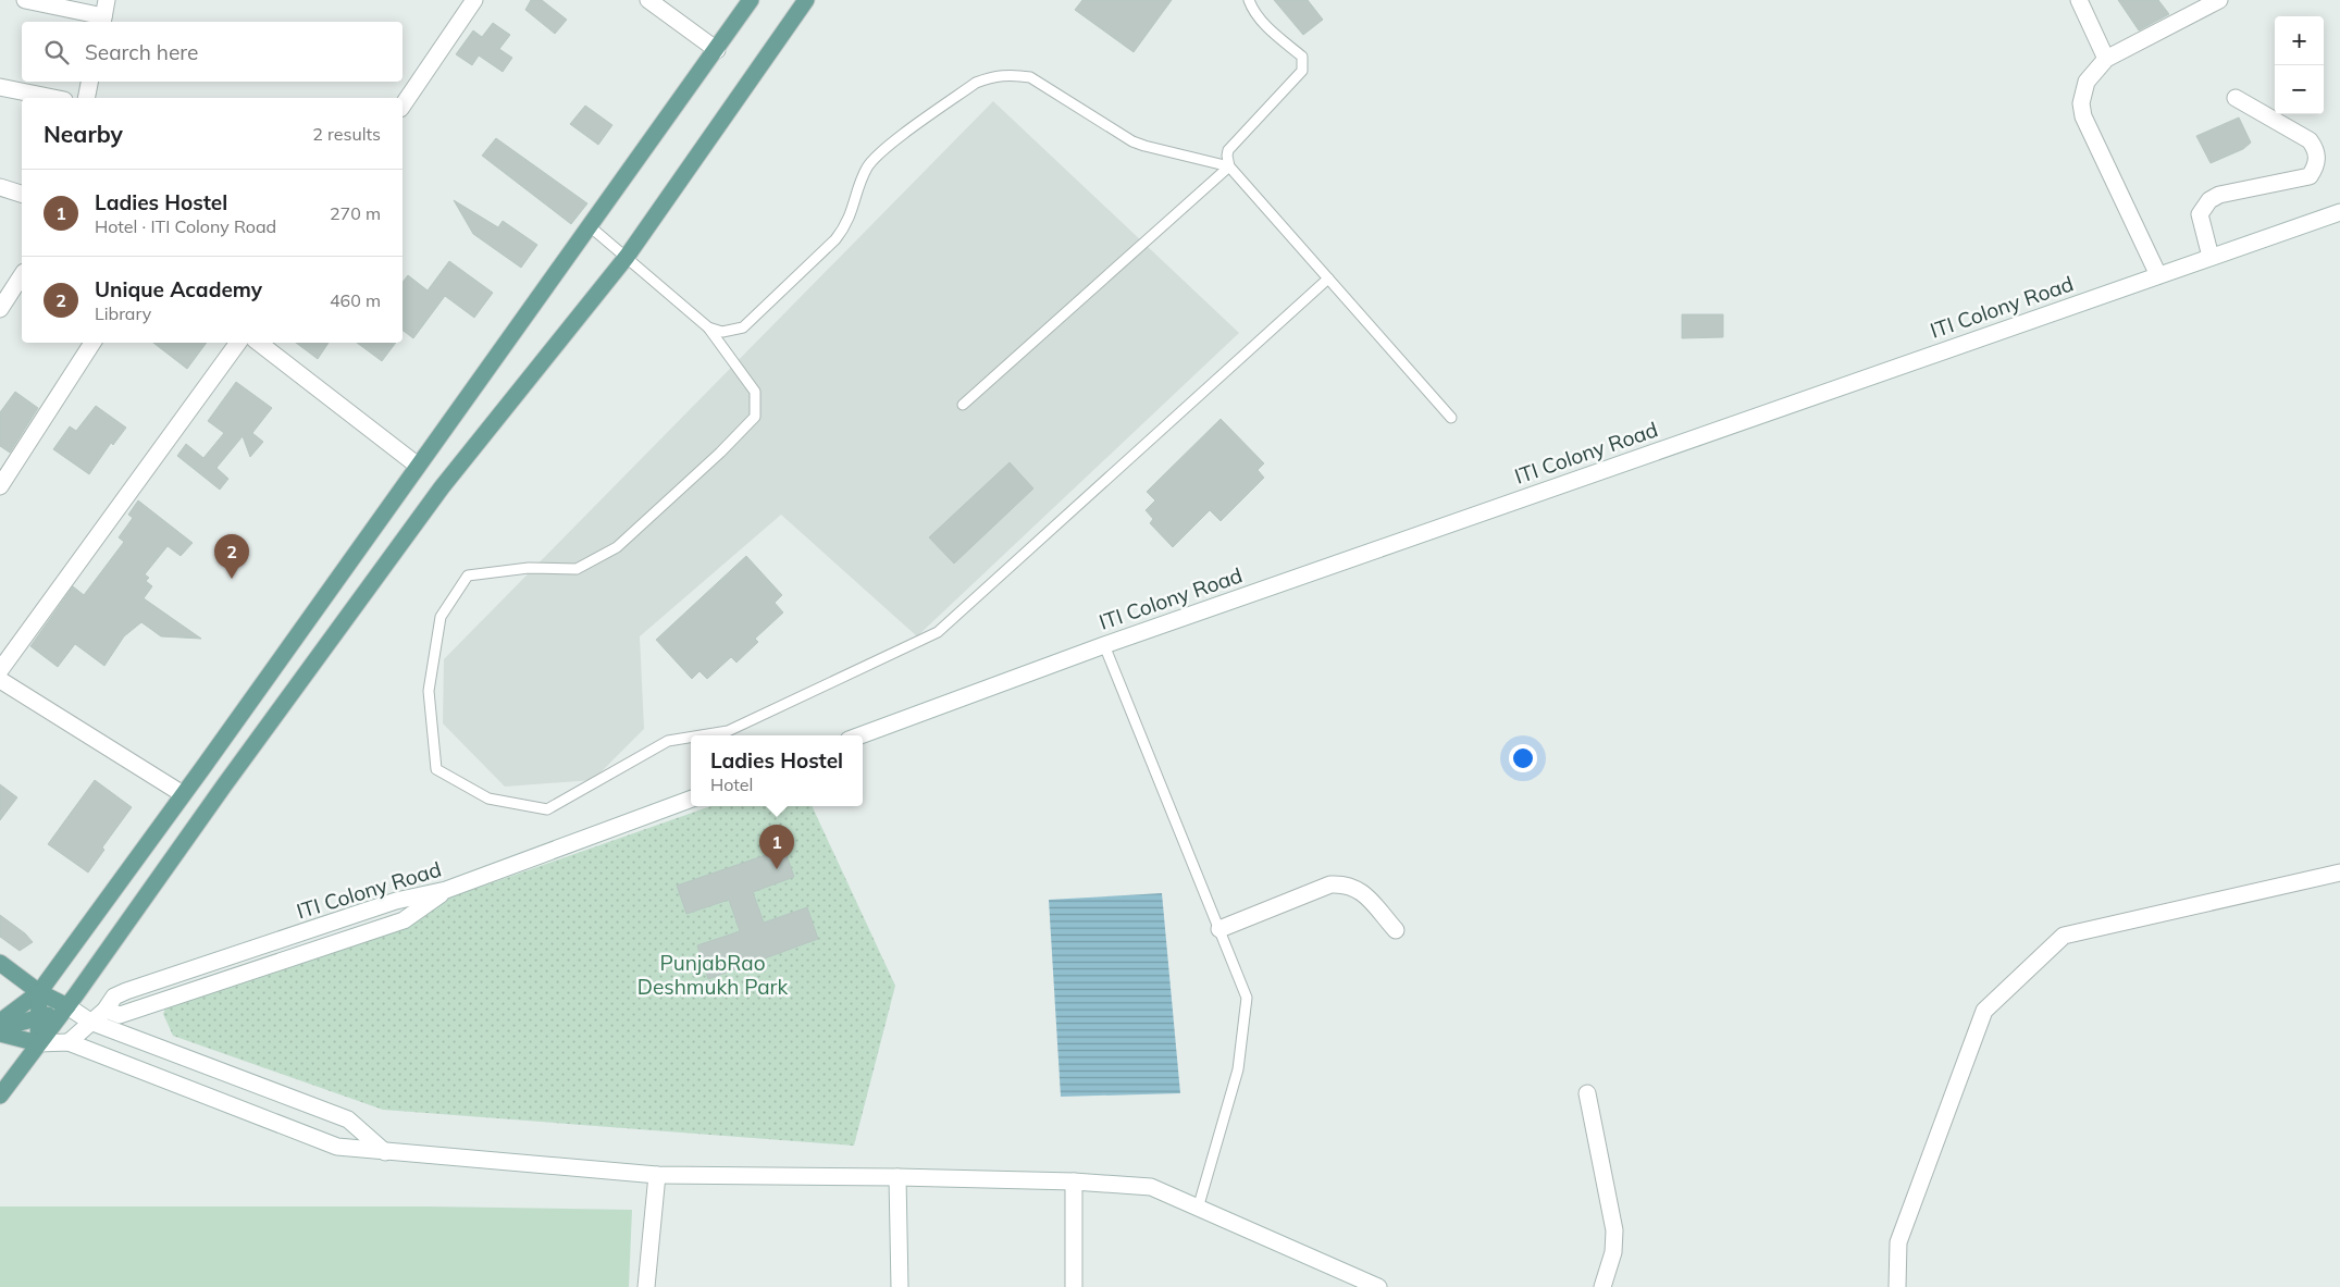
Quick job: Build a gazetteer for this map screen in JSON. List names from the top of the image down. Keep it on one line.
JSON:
{"streets":{"street":["ITI Colony Road"]},"parks":["PunjabRao Deshmukh Park"],"page":{"map_buttons":["+","−"],"search":"Search here","heading":["Nearby","2 results"],"list":[{"mark":"1","name":"Ladies Hostel","note":"Hotel · ITI Colony Road","value":"270 m"},{"mark":"2","name":"Unique Academy","note":"Library","value":"460 m"}],"pins":["2","1"],"popup":["Ladies Hostel","Hotel"]}}
